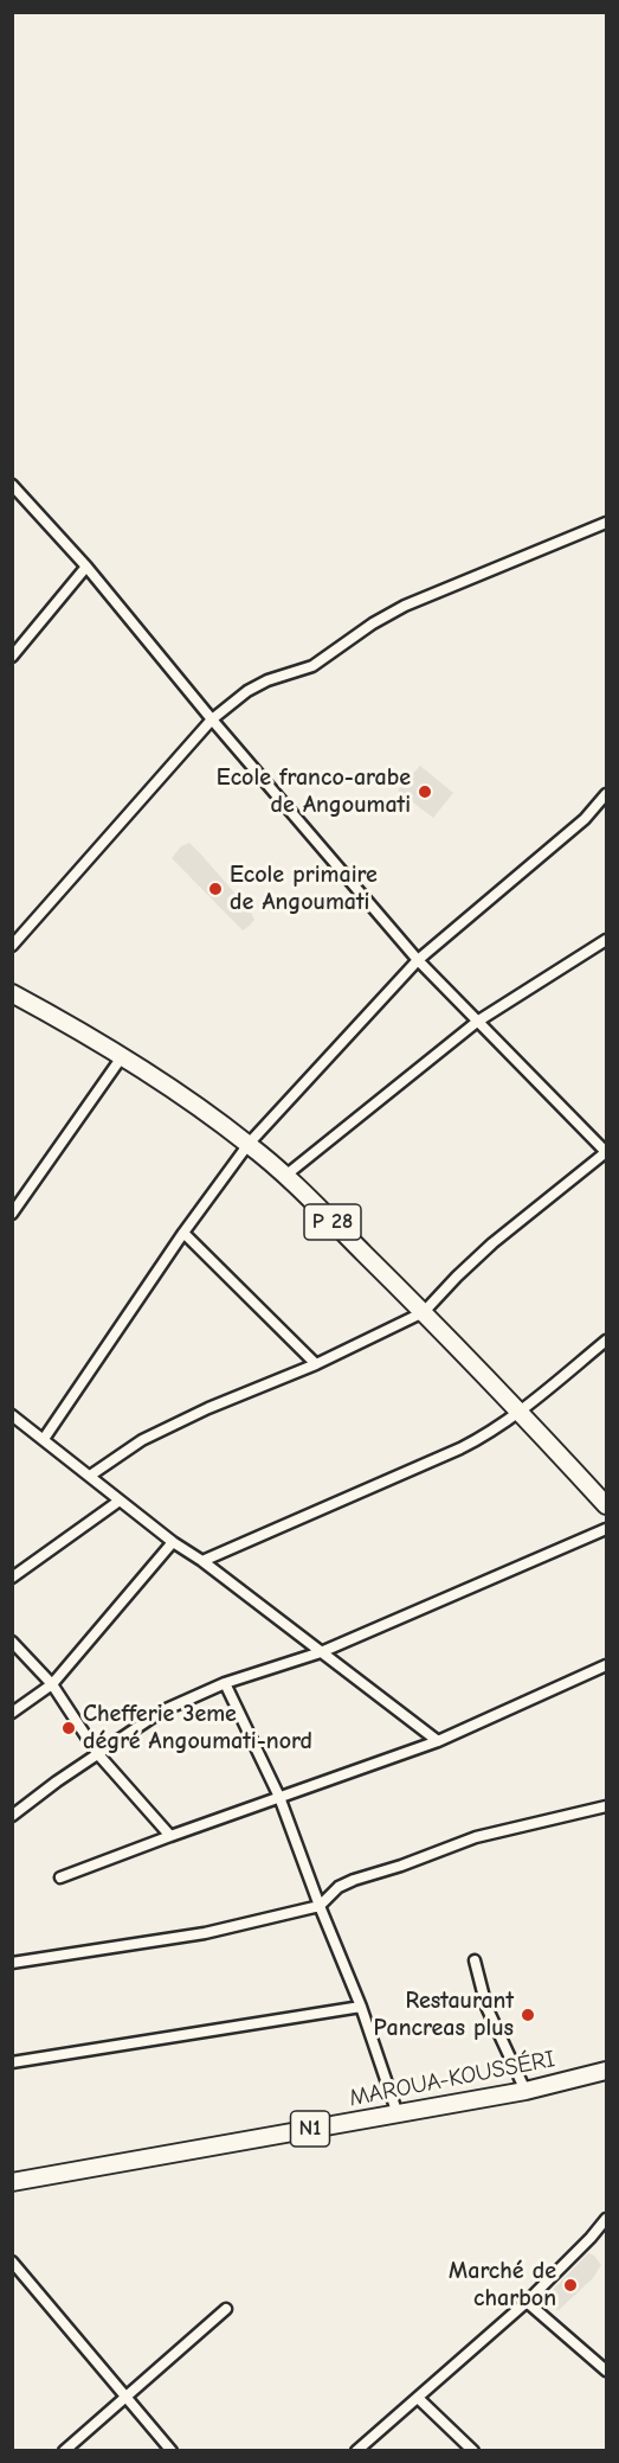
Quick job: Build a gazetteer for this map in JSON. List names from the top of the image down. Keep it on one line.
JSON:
{"streets":{"main road":["P 28","MAROUA-KOUSSÉRI","N1"]},"places":["Ecole franco-arabe de Angoumati","Ecole primaire de Angoumati","Chefferie 3eme dégré Angoumati-nord","Restaurant Pancreas plus","Marché de charbon"]}
